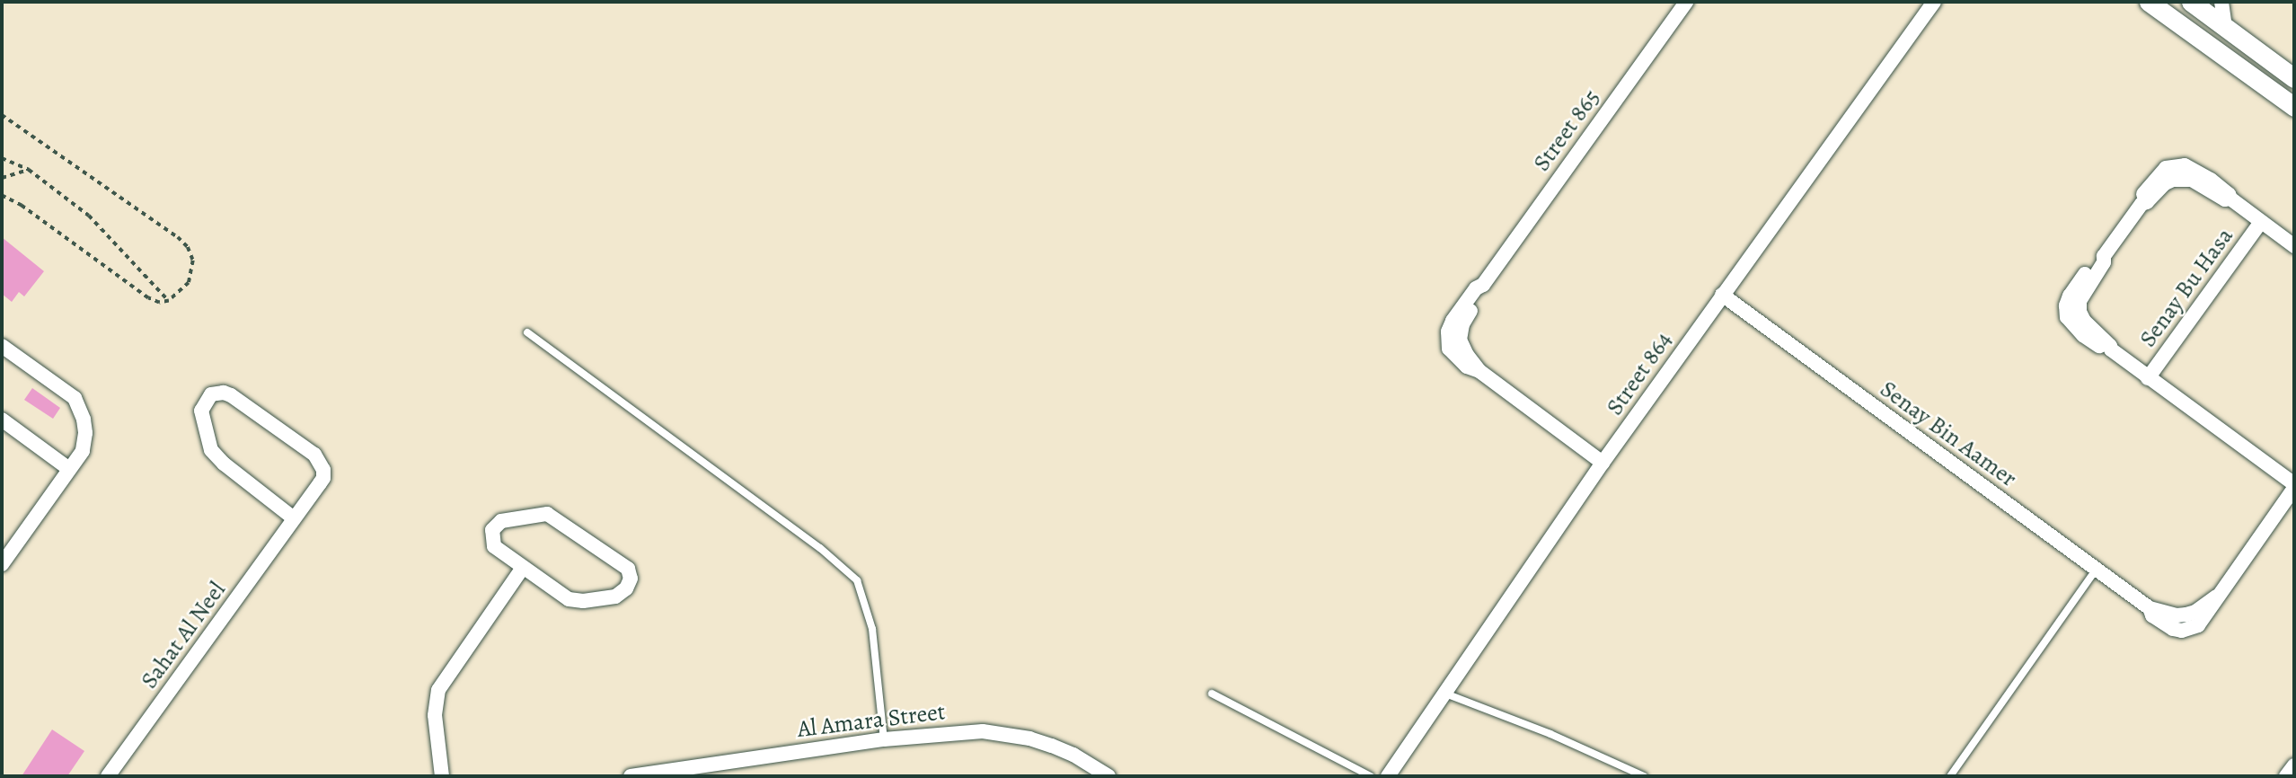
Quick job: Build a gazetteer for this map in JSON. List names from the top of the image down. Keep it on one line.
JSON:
{"streets":{"street":["Street 865","Senay Bu Hasa","Street 864","Senay Bin Aamer","Sahat Al Neel","Al Amara Street"]},"crossings":[["Street 865","Street 864"],["Senay Bu Hasa","Senay Bin Aamer"],["Street 864","Senay Bin Aamer"]]}
